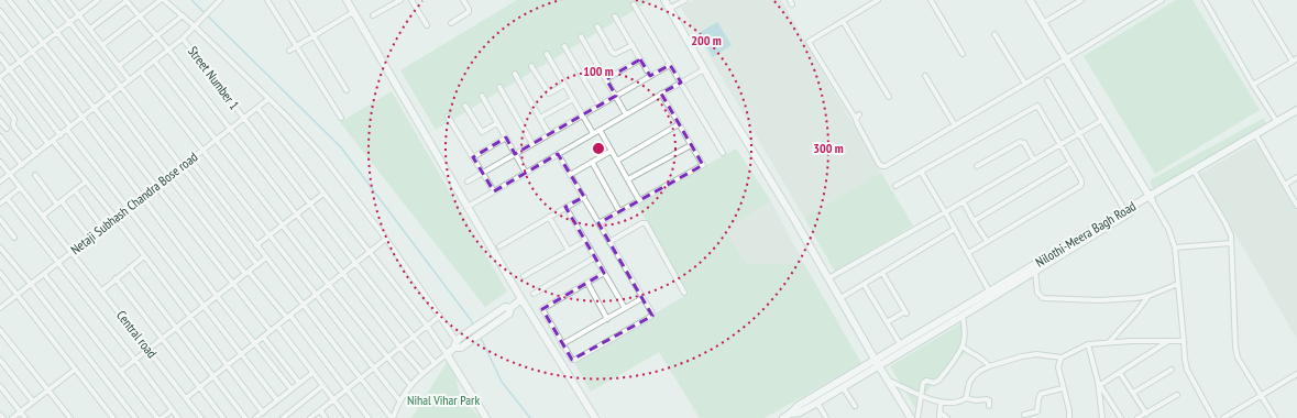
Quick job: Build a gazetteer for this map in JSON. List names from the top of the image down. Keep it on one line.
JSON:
{"streets":{"street":["Street Number 1","Netaji Subhash Chandra Bose road","Nilothi-Meera Bagh Road","Central road"]},"crossings":[["Street Number 1","Netaji Subhash Chandra Bose road"],["Netaji Subhash Chandra Bose road","Central road"]],"parks":["Nihal Vihar Park"],"rings":["200 m","100 m","300 m"]}
